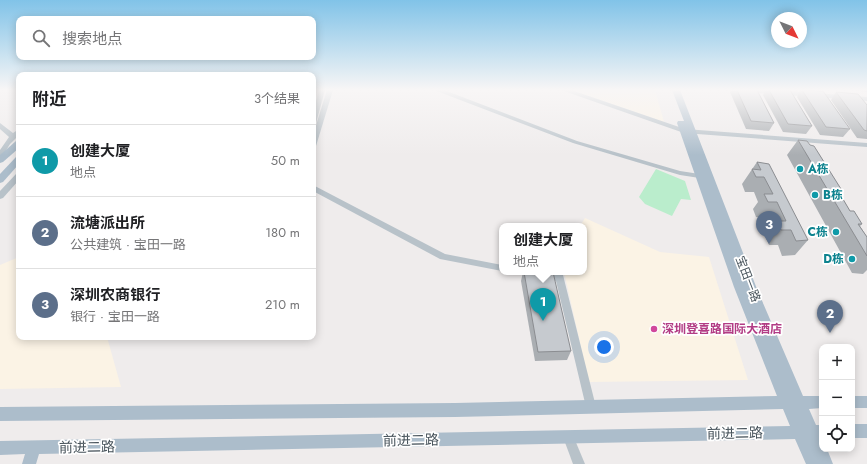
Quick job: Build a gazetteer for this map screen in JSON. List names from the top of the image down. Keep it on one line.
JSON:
{"streets":{"main road":["宝田一路","前进二路"]},"crossings":[["宝田一路","前进二路"]],"places":["A栋","B栋","C栋","D栋","深圳登喜路国际大酒店"],"north":"bottom right","page":{"search":"搜索地点","heading":["附近","3个结果"],"list":[{"mark":"1","name":"创建大厦","note":"地点","value":"50 m"},{"mark":"2","name":"流塘派出所","note":"公共建筑 · 宝田一路","value":"180 m"},{"mark":"3","name":"深圳农商银行","note":"银行 · 宝田一路","value":"210 m"}],"pins":["3","1","2"],"popup":["创建大厦","地点"],"map_buttons":["+","−"]}}
